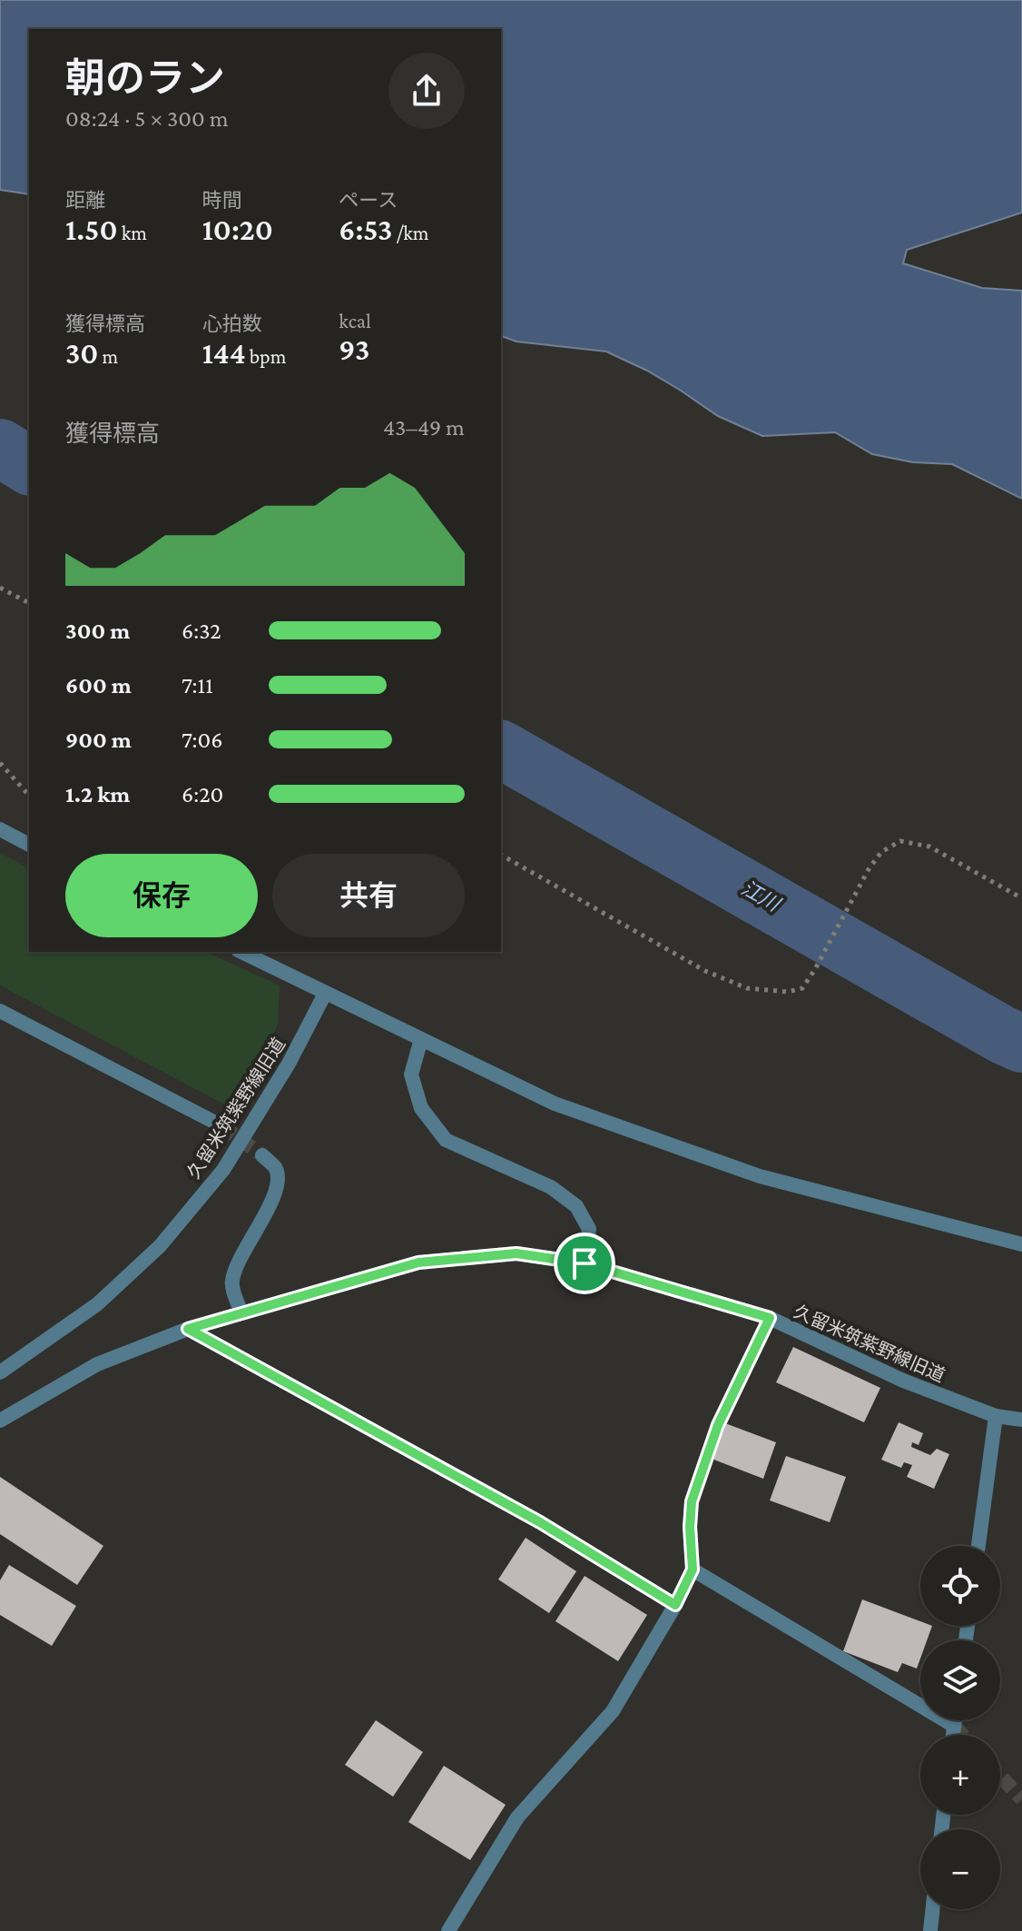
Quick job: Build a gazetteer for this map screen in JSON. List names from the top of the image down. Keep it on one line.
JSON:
{"streets":{"street":["久留米筑紫野線旧道"]},"water":["江川"],"page":{"heading":["朝のラン","08:24 · 5 × 300 m"],"stats":[["距離","1.50 km"],["時間","10:20"],["ペース","6:53 /km"],["獲得標高","30 m"],["心拍数","144 bpm"],["kcal","93"]],"chart":["獲得標高","43–49 m"],"list":[{"name":"300 m","note":"6:32"},{"name":"600 m","note":"7:11"},{"name":"900 m","note":"7:06"},{"name":"1.2 km","note":"6:20"}],"buttons":["保存","共有"],"map_buttons":["+","−"]}}
